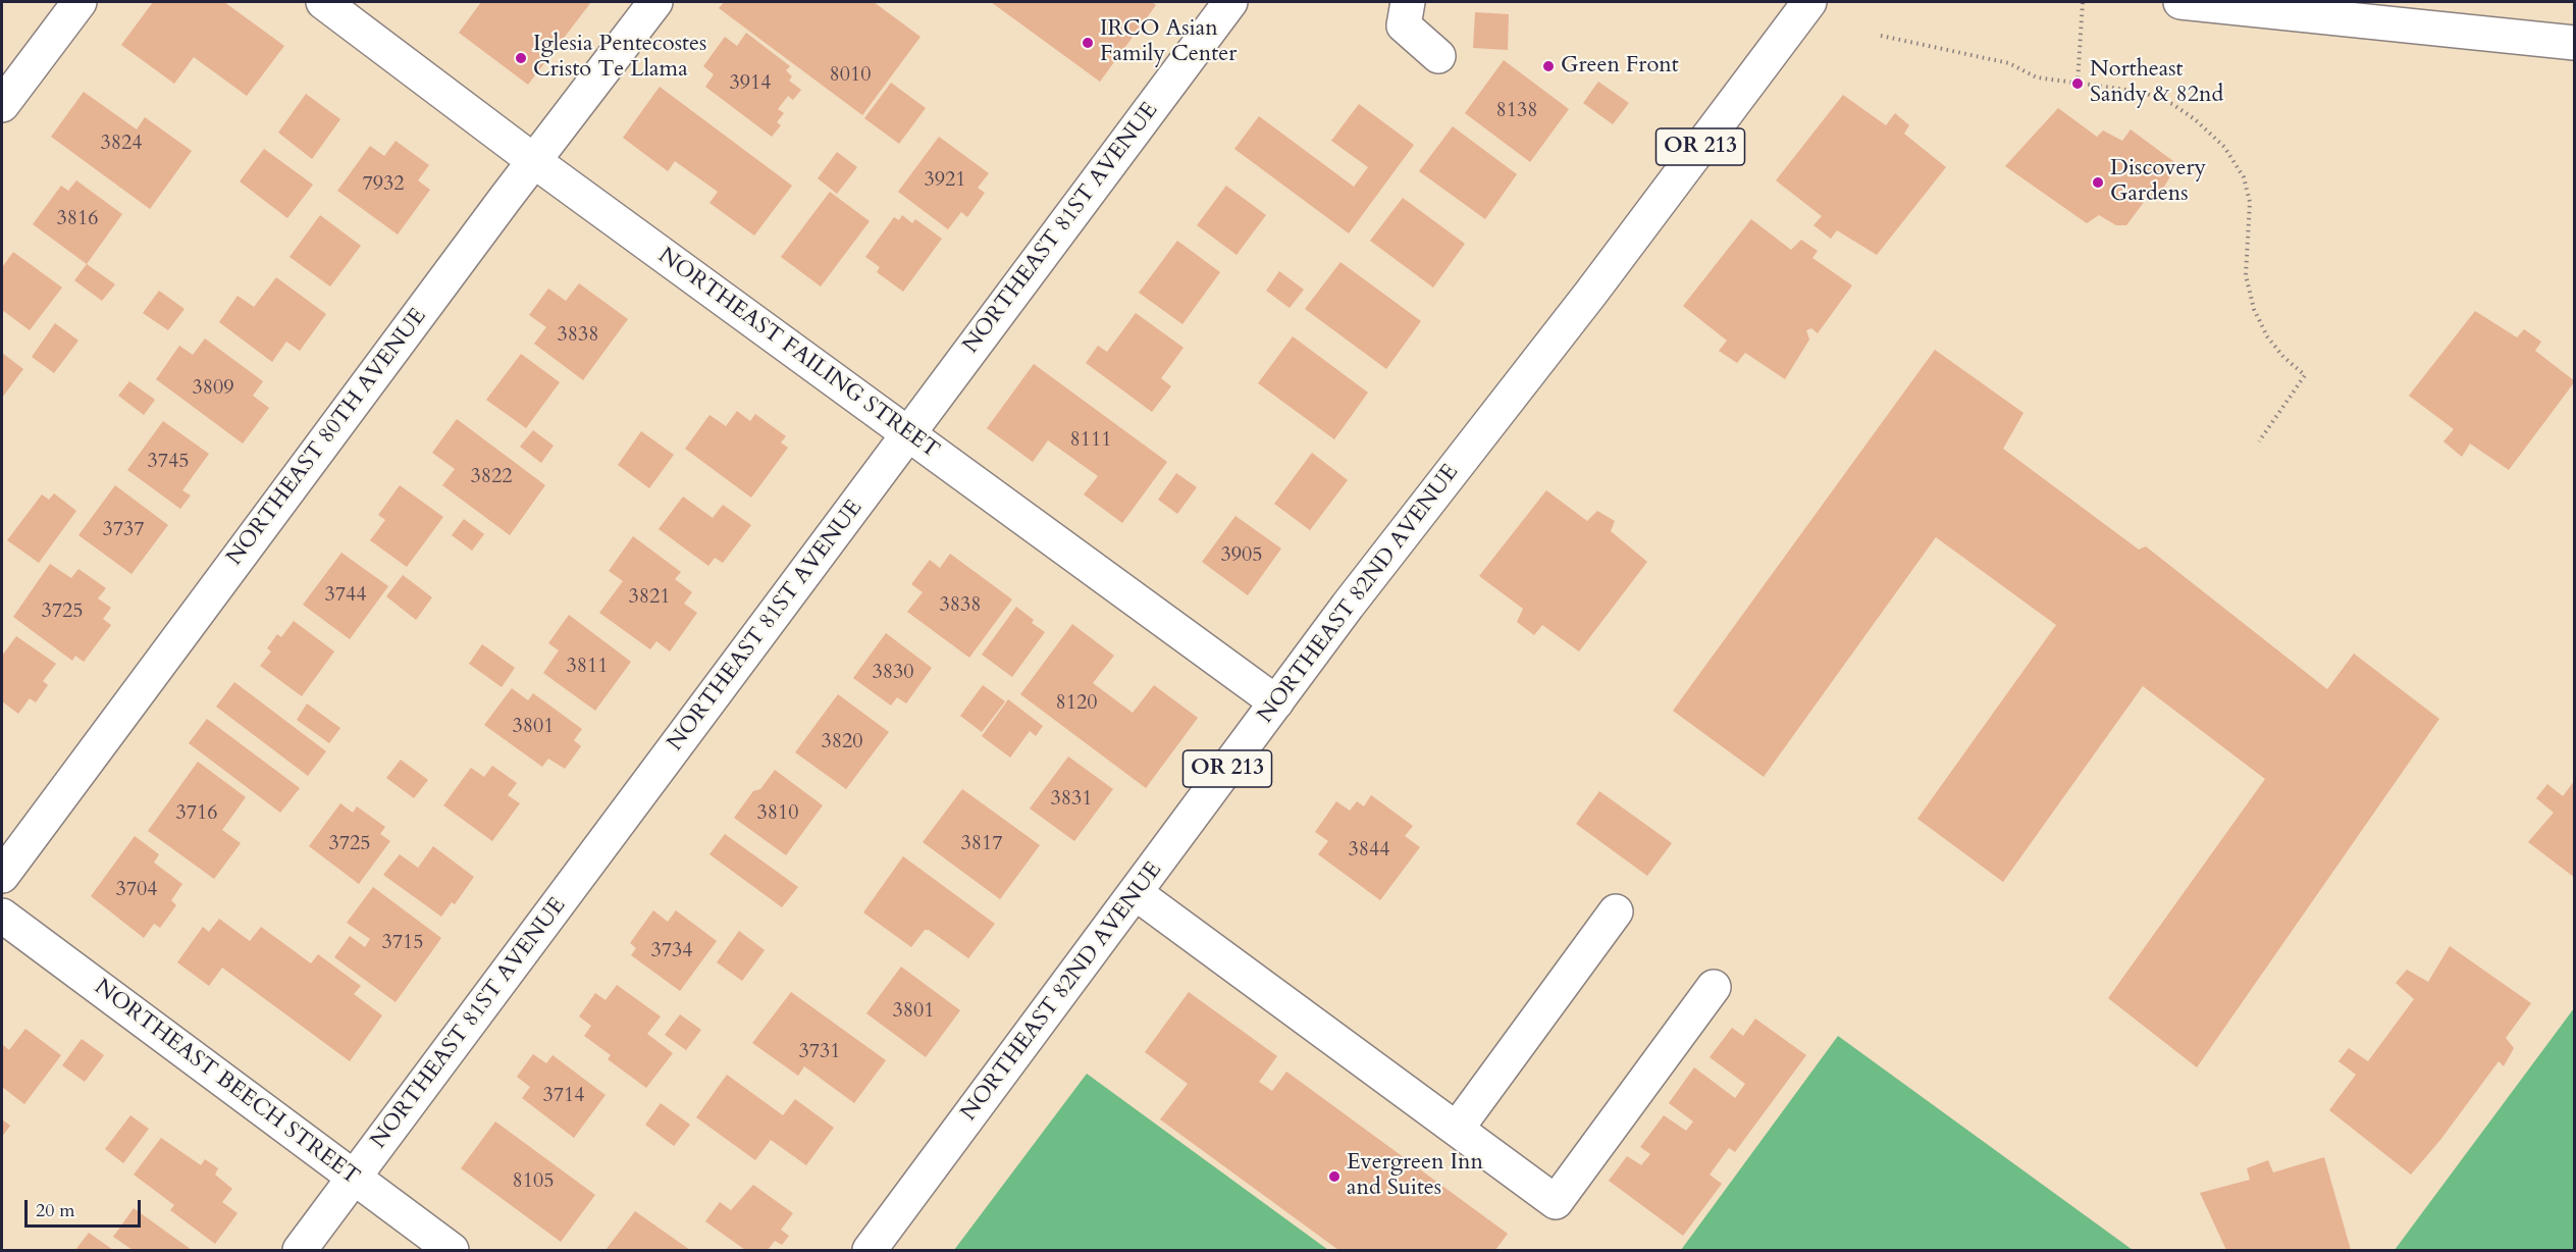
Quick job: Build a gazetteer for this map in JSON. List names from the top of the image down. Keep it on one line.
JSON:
{"streets":{"street":["OR 213","NORTHEAST 81ST AVENUE","NORTHEAST FAILING STREET","NORTHEAST 80TH AVENUE","NORTHEAST 82ND AVENUE","NORTHEAST BEECH STREET"]},"crossings":[["NORTHEAST 81ST AVENUE","NORTHEAST FAILING STREET"],["NORTHEAST 81ST AVENUE","NORTHEAST BEECH STREET"],["NORTHEAST FAILING STREET","NORTHEAST 80TH AVENUE"],["NORTHEAST FAILING STREET","NORTHEAST 82ND AVENUE"]],"places":["IRCO Asian Family Center","Iglesia Pentecostes Cristo Te Llama","Green Front","Northeast Sandy & 82nd","Discovery Gardens","Evergreen Inn and Suites"],"house_numbers":["8010","3914","8138","3824","3921","7932","3816","3838","3809","8111","3745","3822","3737","3905","3744","3821","3838","3725","3811","3830","8120","3801","3820","3831","3716","3810","3725","3817","3844","3704","3715","3734","3801","3731","3714","8105"],"scale_bar":"20 m"}
